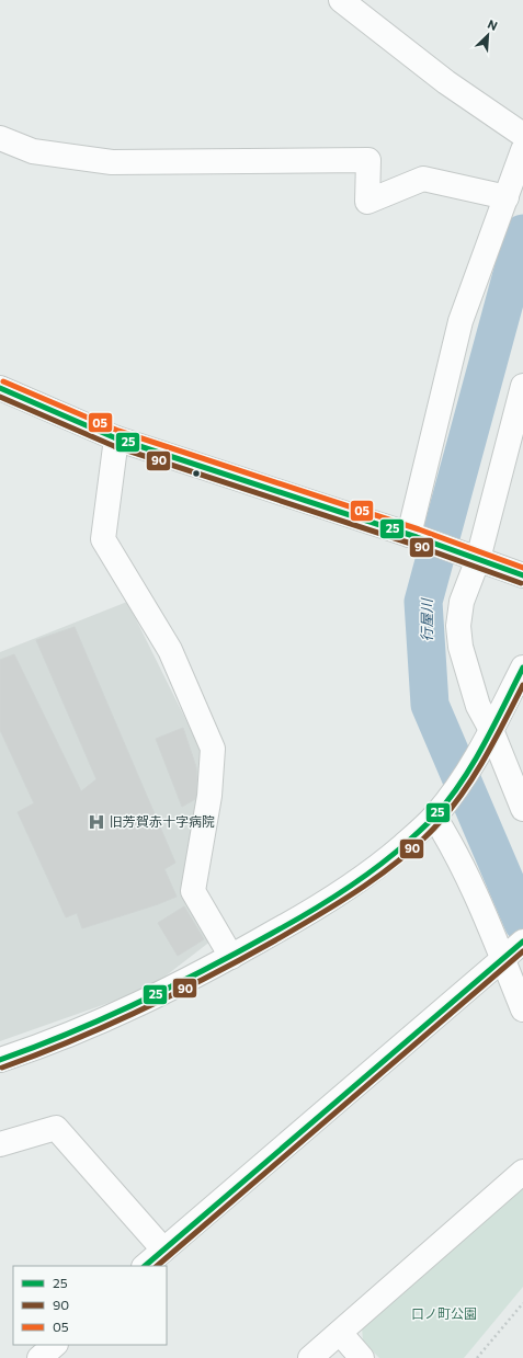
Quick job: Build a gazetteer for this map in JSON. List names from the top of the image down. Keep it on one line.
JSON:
{"water":["行屋川"],"parks":["口ノ町公園"],"places":{"hospital":["旧芳賀赤十字病院"]},"lines":["transit line 05","transit line 25","transit line 90"],"legend":["25","90","05"],"north":"top right"}
